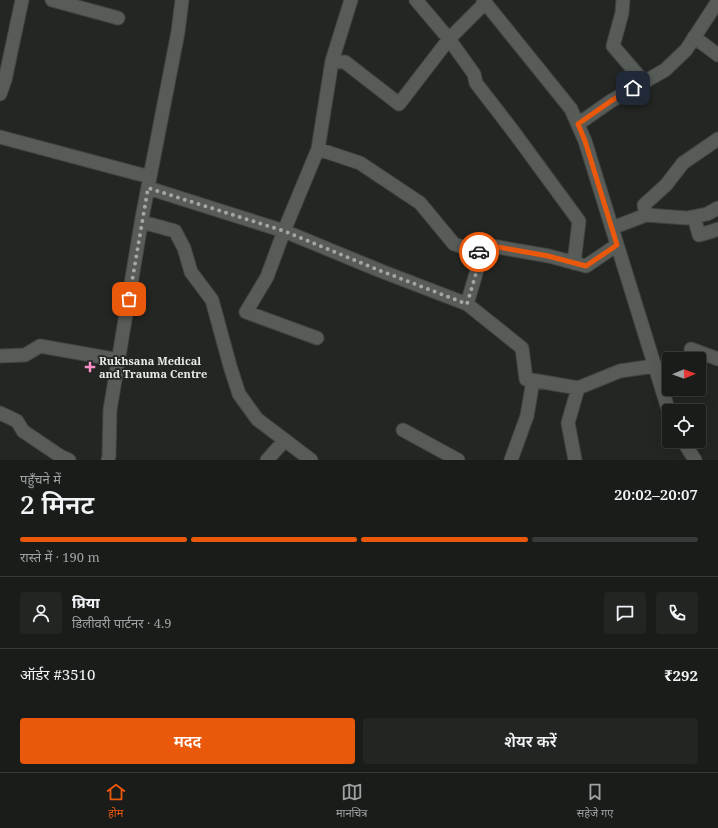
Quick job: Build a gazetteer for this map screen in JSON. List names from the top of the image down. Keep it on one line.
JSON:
{"places":{"health":["Rukhsana Medical and Trauma Centre"]},"north":"right","page":{"heading":["2 मिनट","पहुँचने में","20:02–20:07"],"panel":["प्रिया","डिलीवरी पार्टनर · 4.9","ऑर्डर #3510","₹292"],"bar":"रास्ते में · 190 m","buttons":["मदद","शेयर करें"],"tabs":["होम","मानचित्र","सहेजे गए"]}}
